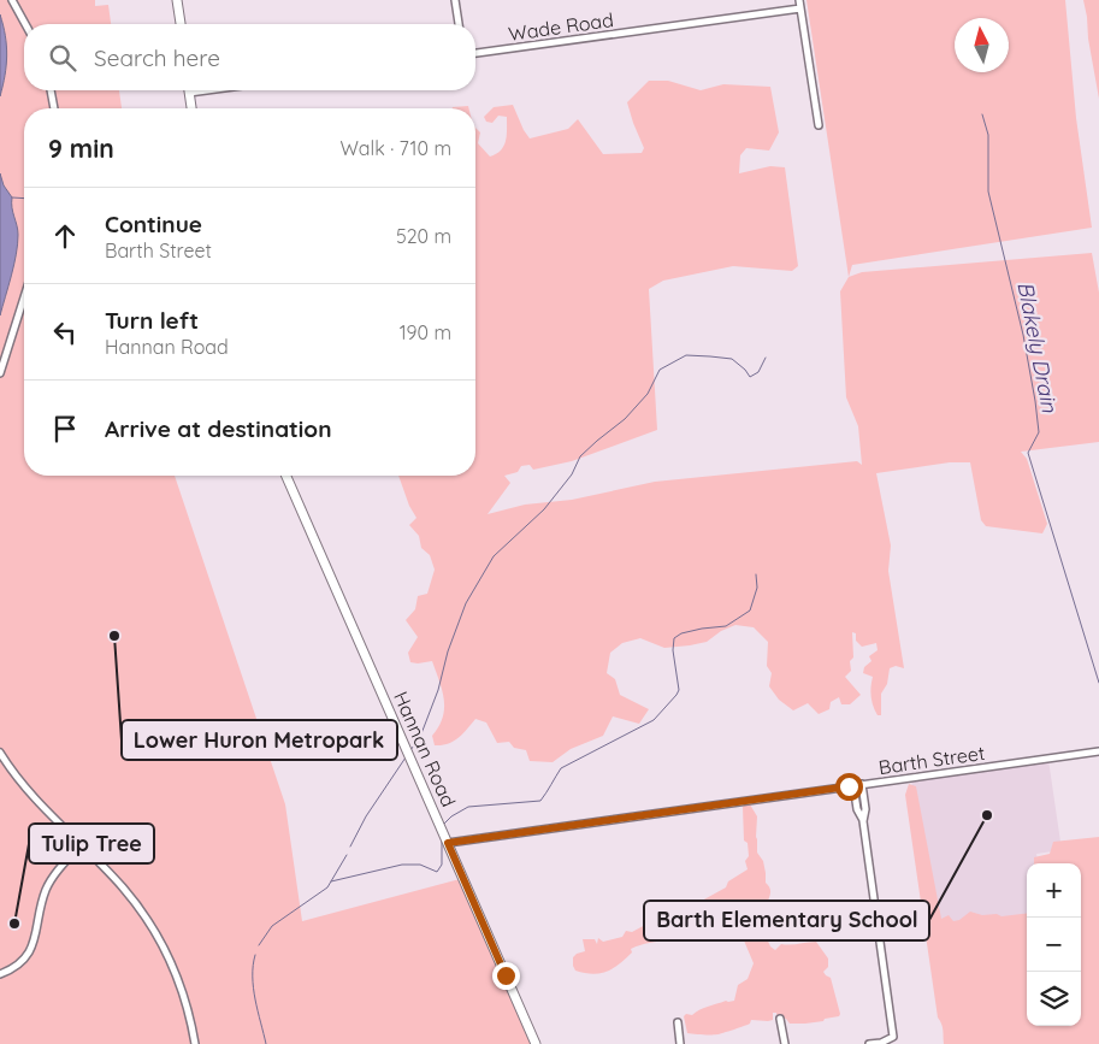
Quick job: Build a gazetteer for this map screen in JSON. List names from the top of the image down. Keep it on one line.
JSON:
{"streets":{"street":["Wade Road","Hannan Road","Barth Street"]},"crossings":[["Hannan Road","Barth Street"]],"water":["Blakely Drain"],"places":["Lower Huron Metropark","Barth Elementary School","Tulip Tree"],"north":"top","page":{"search":"Search here","heading":["9 min","Walk · 710 m"],"list":[["Continue","Barth Street","520 m"],["Turn left","Hannan Road","190 m"],"Arrive at destination"],"map_buttons":["+","−"]}}
